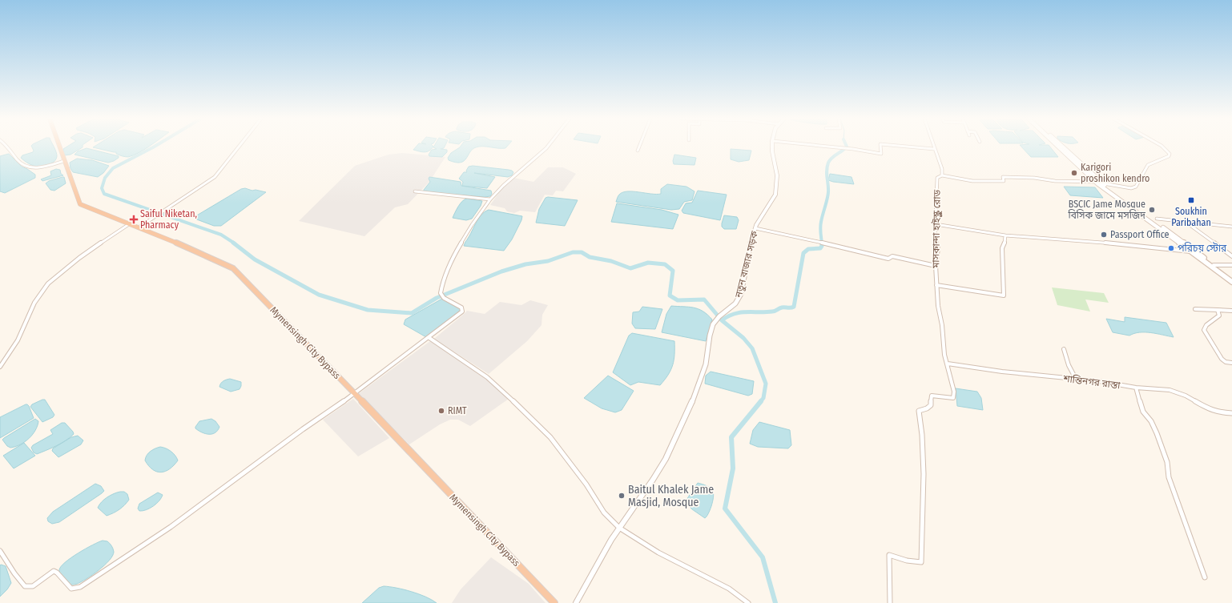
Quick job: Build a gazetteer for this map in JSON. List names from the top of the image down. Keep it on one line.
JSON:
{"streets":{"highway":["Mymensingh City Bypass"],"street":["মাসকান্দা হাইস্কুল রোড","নতুন বাজার সড়ক","শান্তিনগর রাস্তা"]},"crossings":[["মাসকান্দা হাইস্কুল রোড","শান্তিনগর রাস্তা"]],"places":{"other":["Karigori proshikon kendro","BSCIC Jame Mosque বিসিক জামে মসজিদ","Passport Office","পরিচয় স্টোর","RIMT","Baitul Khalek Jame Masjid, Mosque"],"transit":["Soukhin Paribahan"],"health":["Saiful Niketan, Pharmacy"]}}
